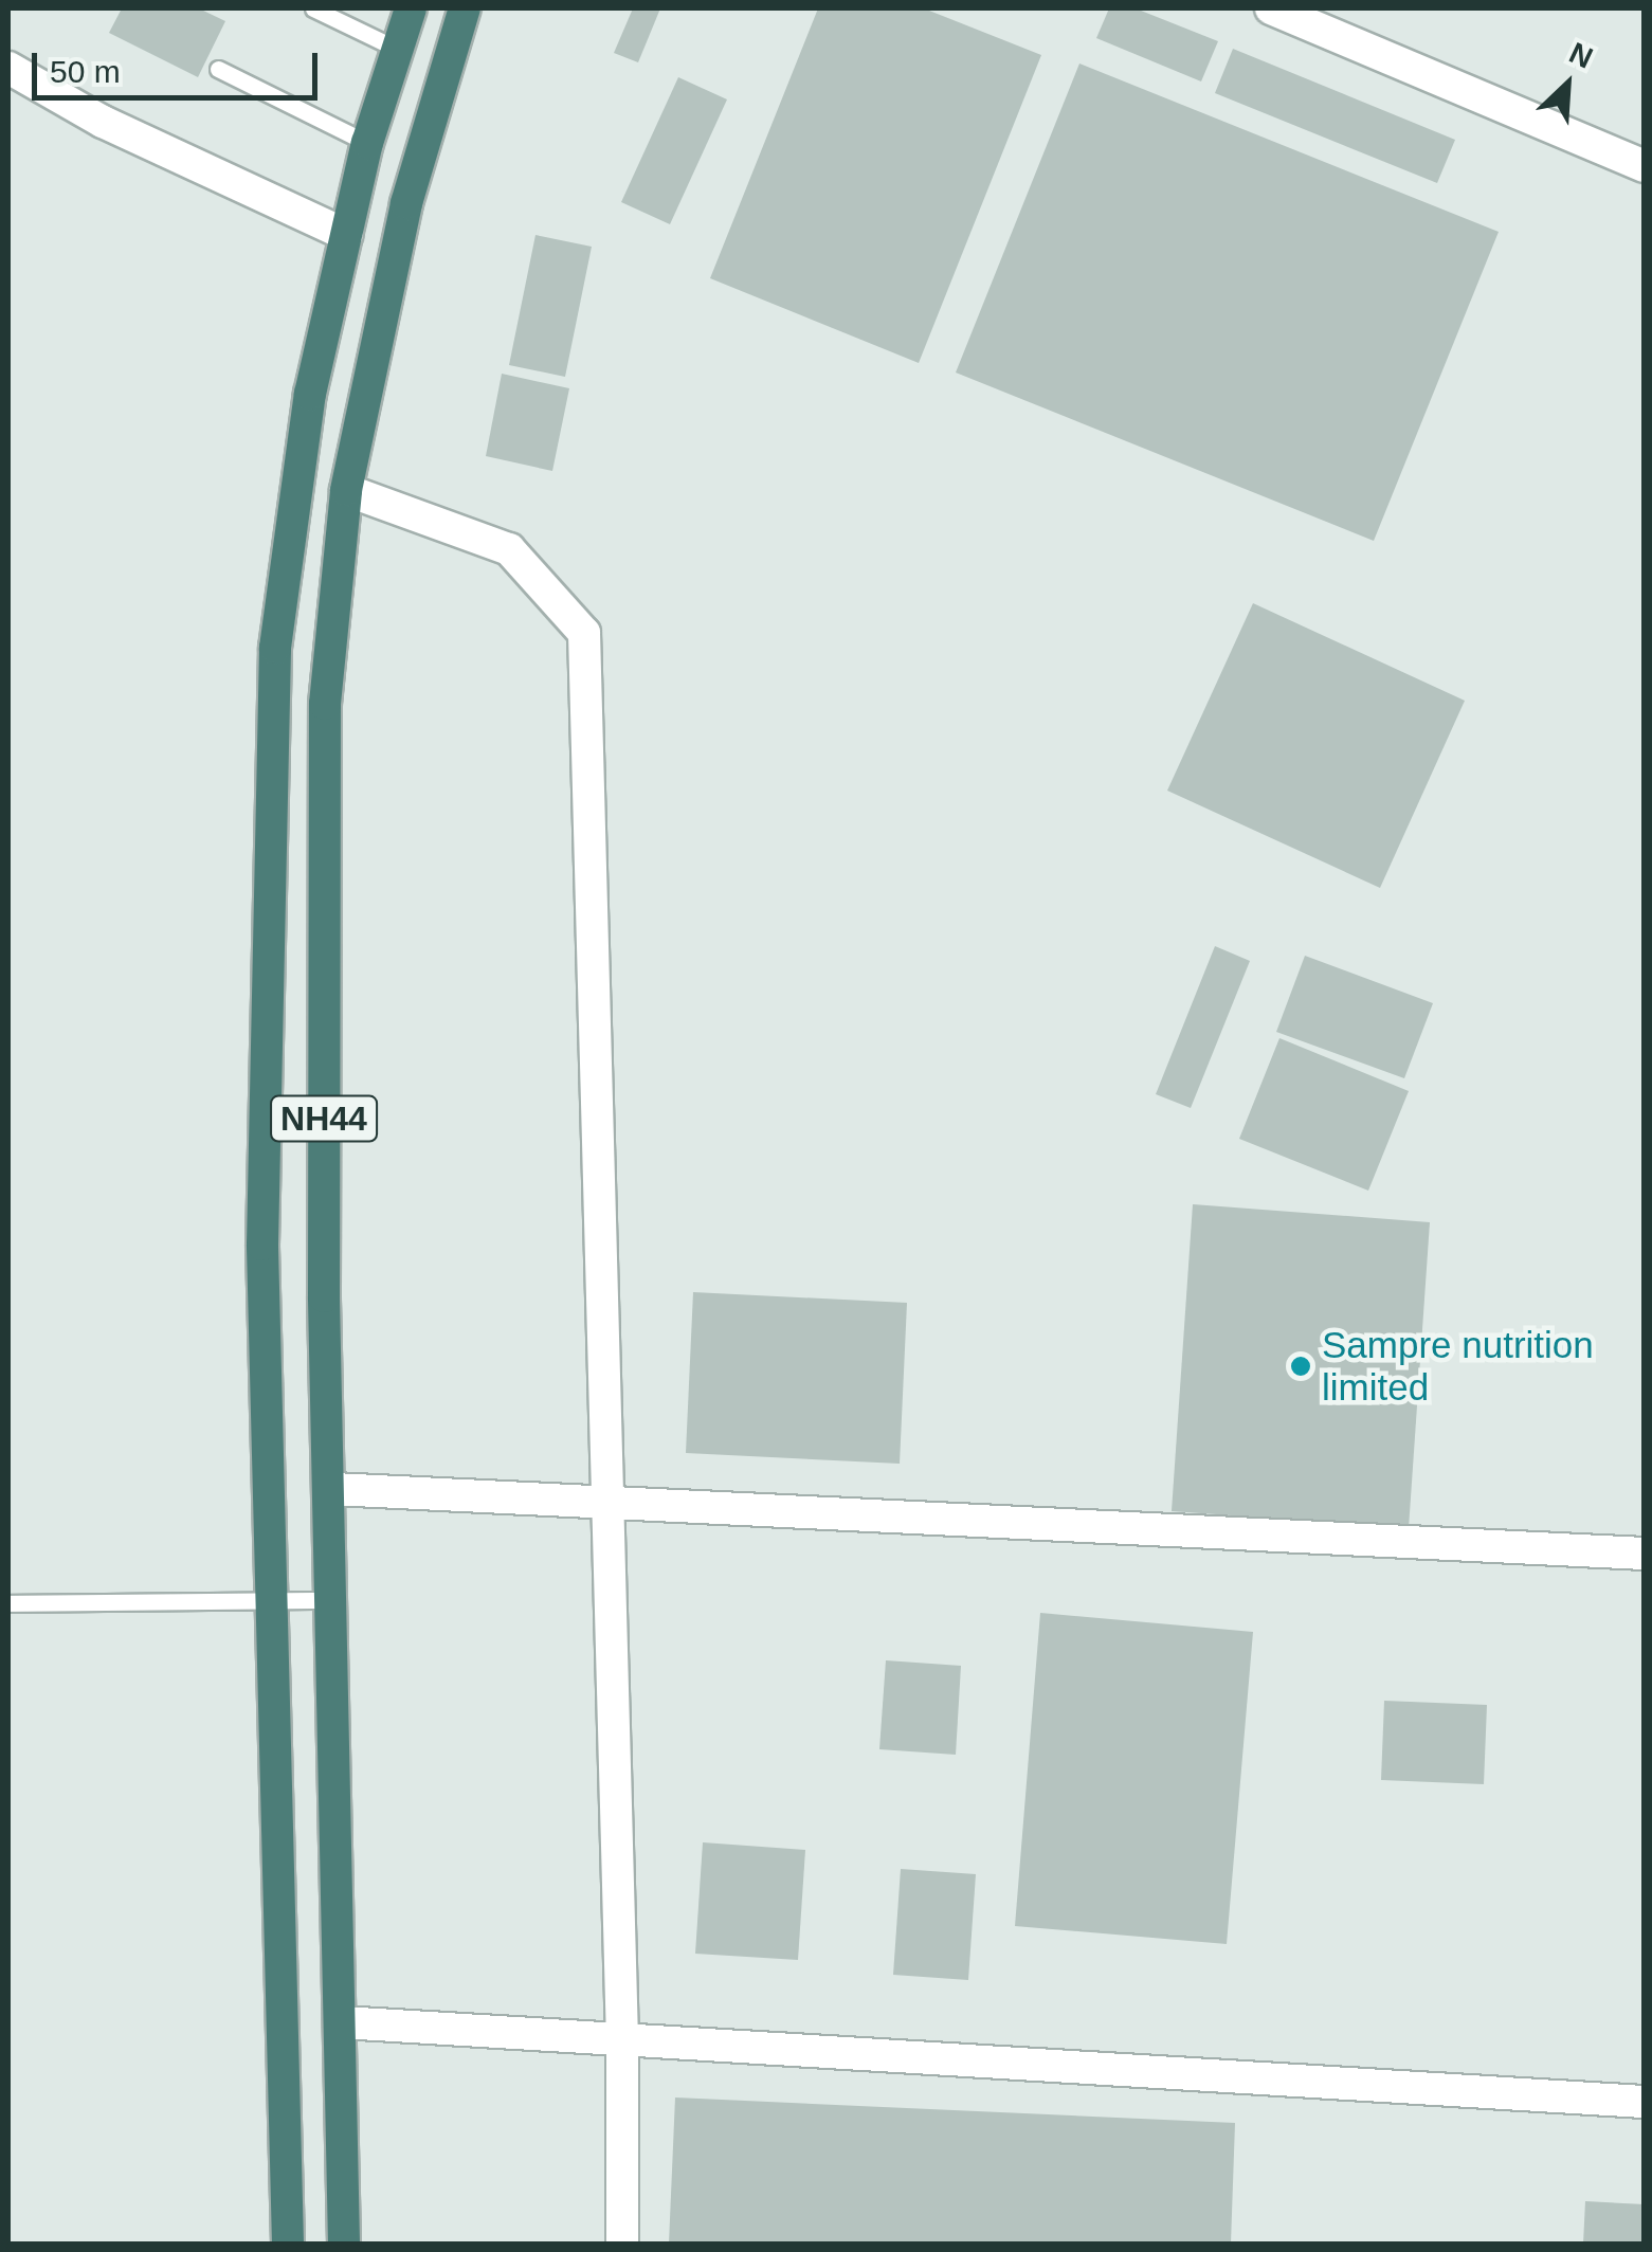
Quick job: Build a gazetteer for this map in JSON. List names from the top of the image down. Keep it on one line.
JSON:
{"streets":{"highway":["NH44"]},"places":["Sampre nutrition limited"],"scale_bar":"50 m","north":"top right"}
